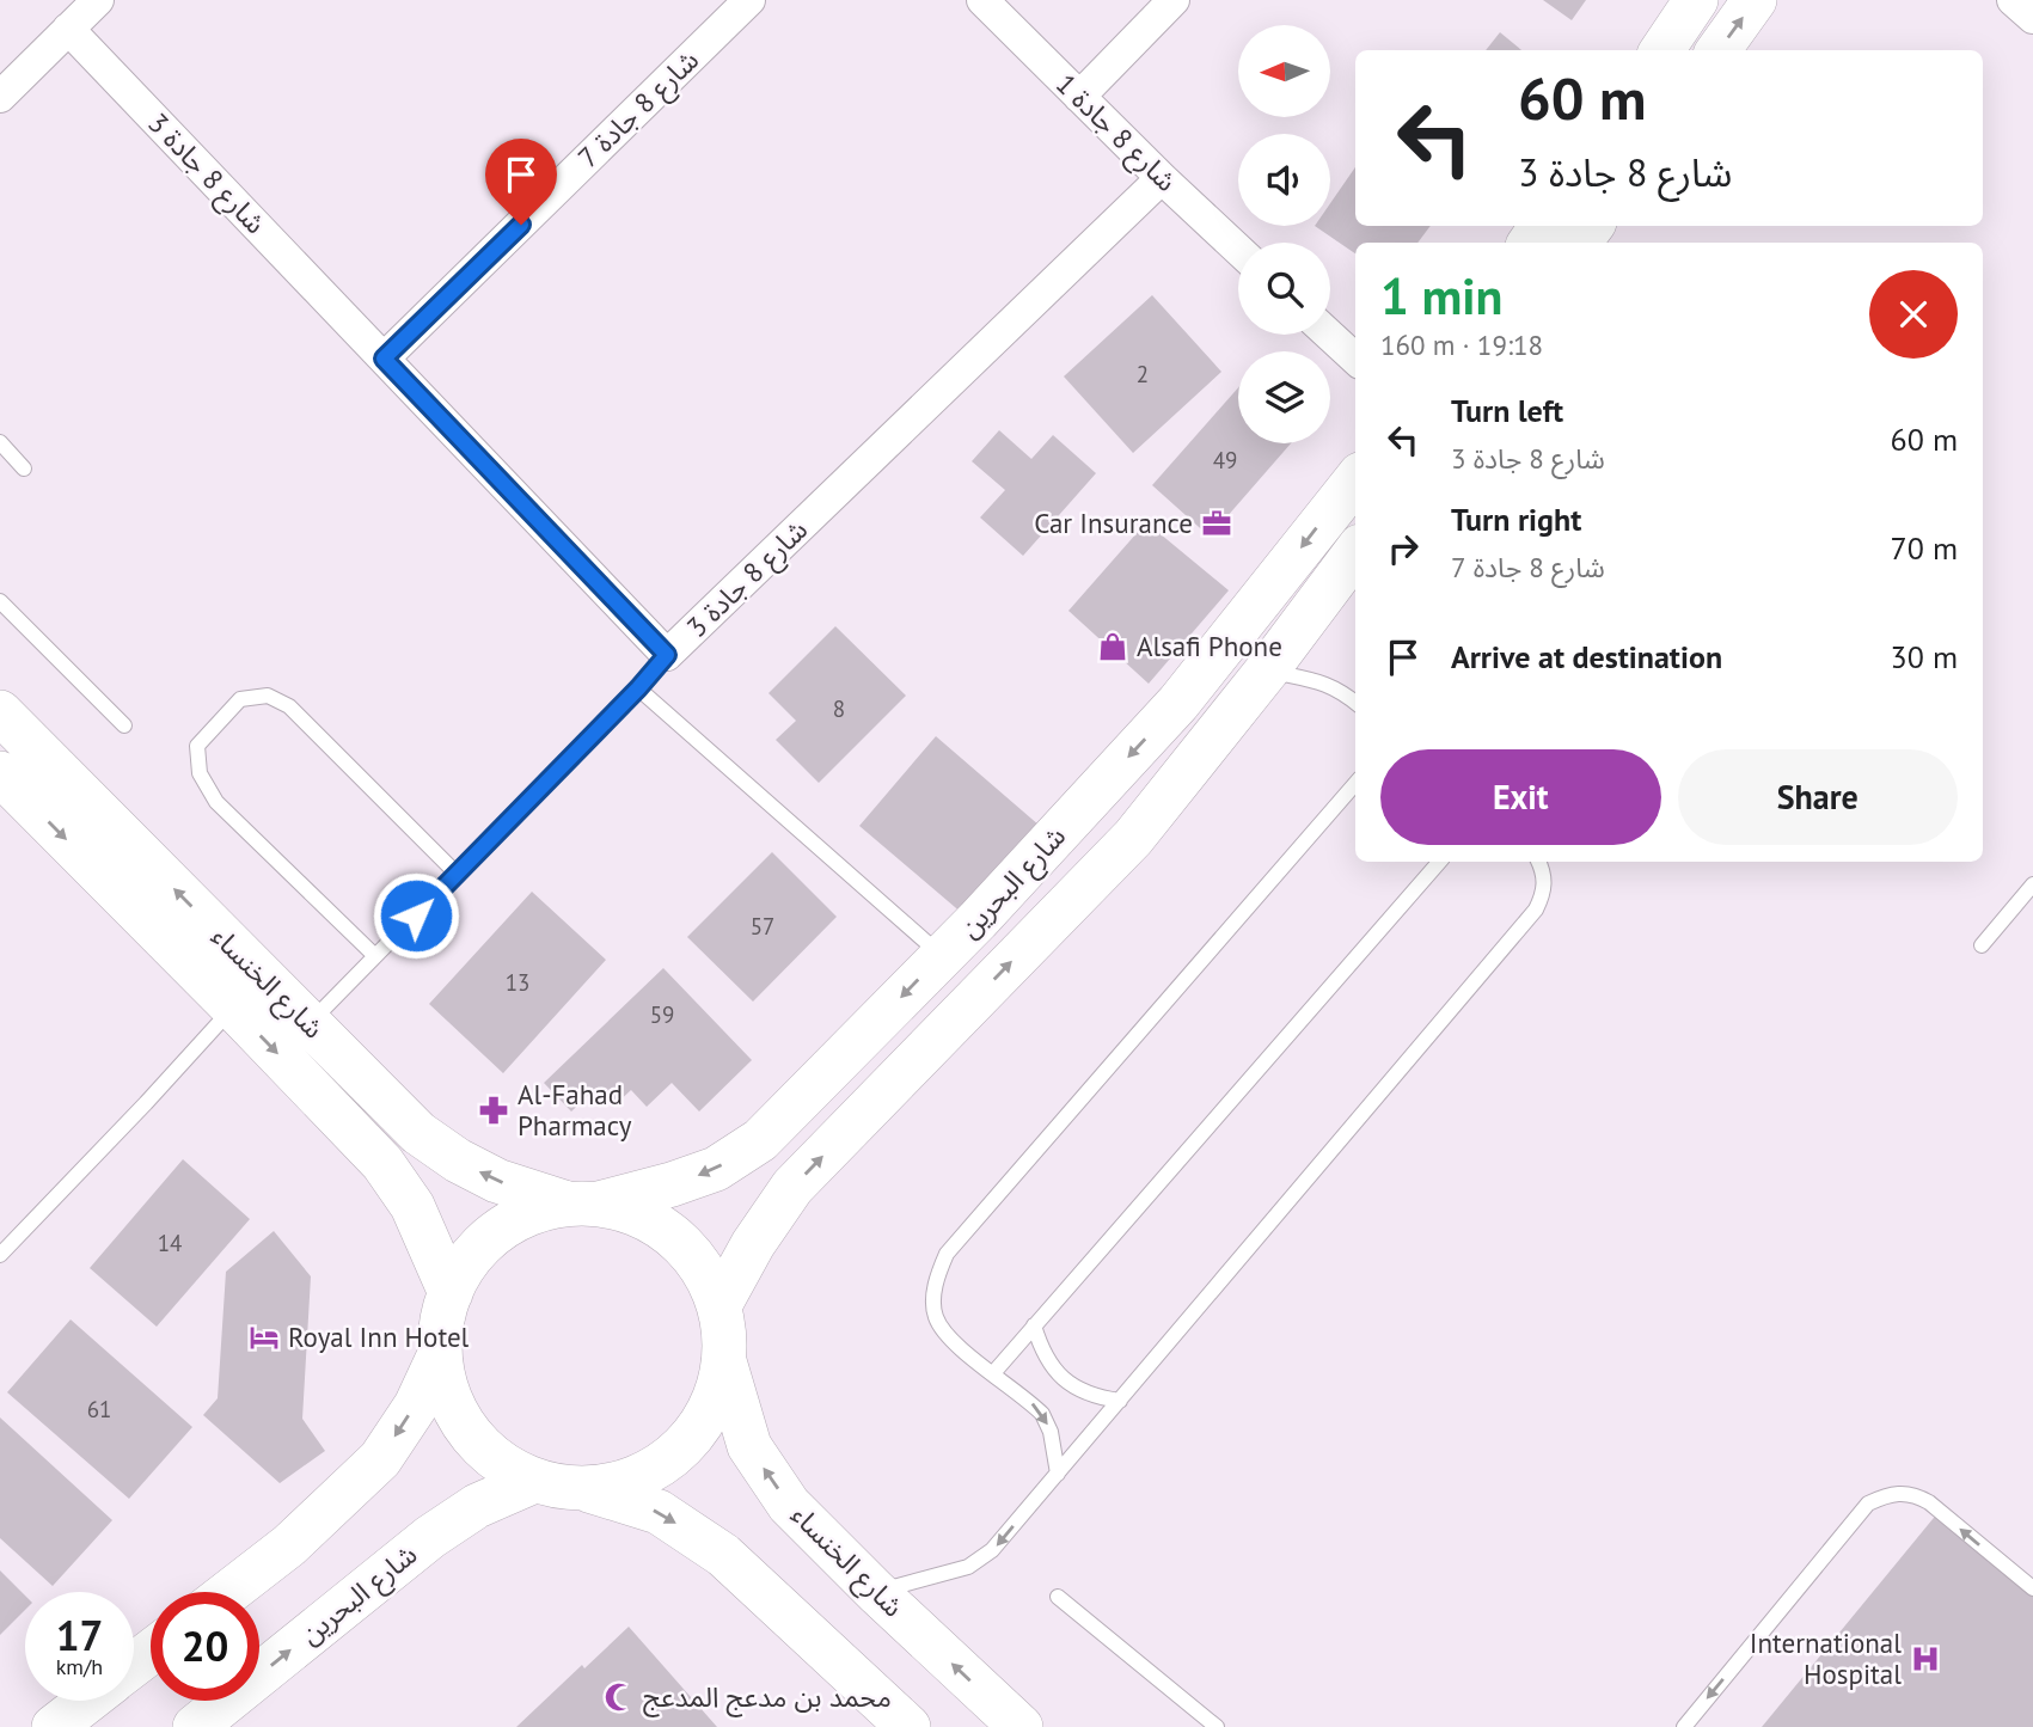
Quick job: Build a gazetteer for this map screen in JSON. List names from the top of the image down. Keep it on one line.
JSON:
{"streets":{"street":["شارع 8 جادة 7","شارع 8 جادة 1","شارع 8 جادة 3","شارع البحرين","شارع الخنساء"]},"crossings":[["شارع 8 جادة 7","شارع 8 جادة 3"],["شارع 8 جادة 1","شارع 8 جادة 3"],["شارع البحرين","شارع الخنساء"]],"places":{"office":["Car Insurance"],"shop":["Alsafi Phone"],"pharmacy":["Al-Fahad Pharmacy"],"hotel":["Royal Inn Hotel"],"hospital":["International Hospital"],"mosque":["محمد بن مدعج المدعج"]},"house_numbers":["2","49","8","57","13","59","14","61"],"north":"left","page":{"turn":["60 m","شارع 8 جادة 3"],"heading":["1 min","160 m · 19:18"],"list":[{"name":"Turn left","note":"شارع 8 جادة 3","value":"60 m"},{"name":"Turn right","note":"شارع 8 جادة 7","value":"70 m"},{"name":"Arrive at destination","value":"30 m"}],"buttons":["Exit","Share"],"speed":"17 km/h","limit":"20"}}
